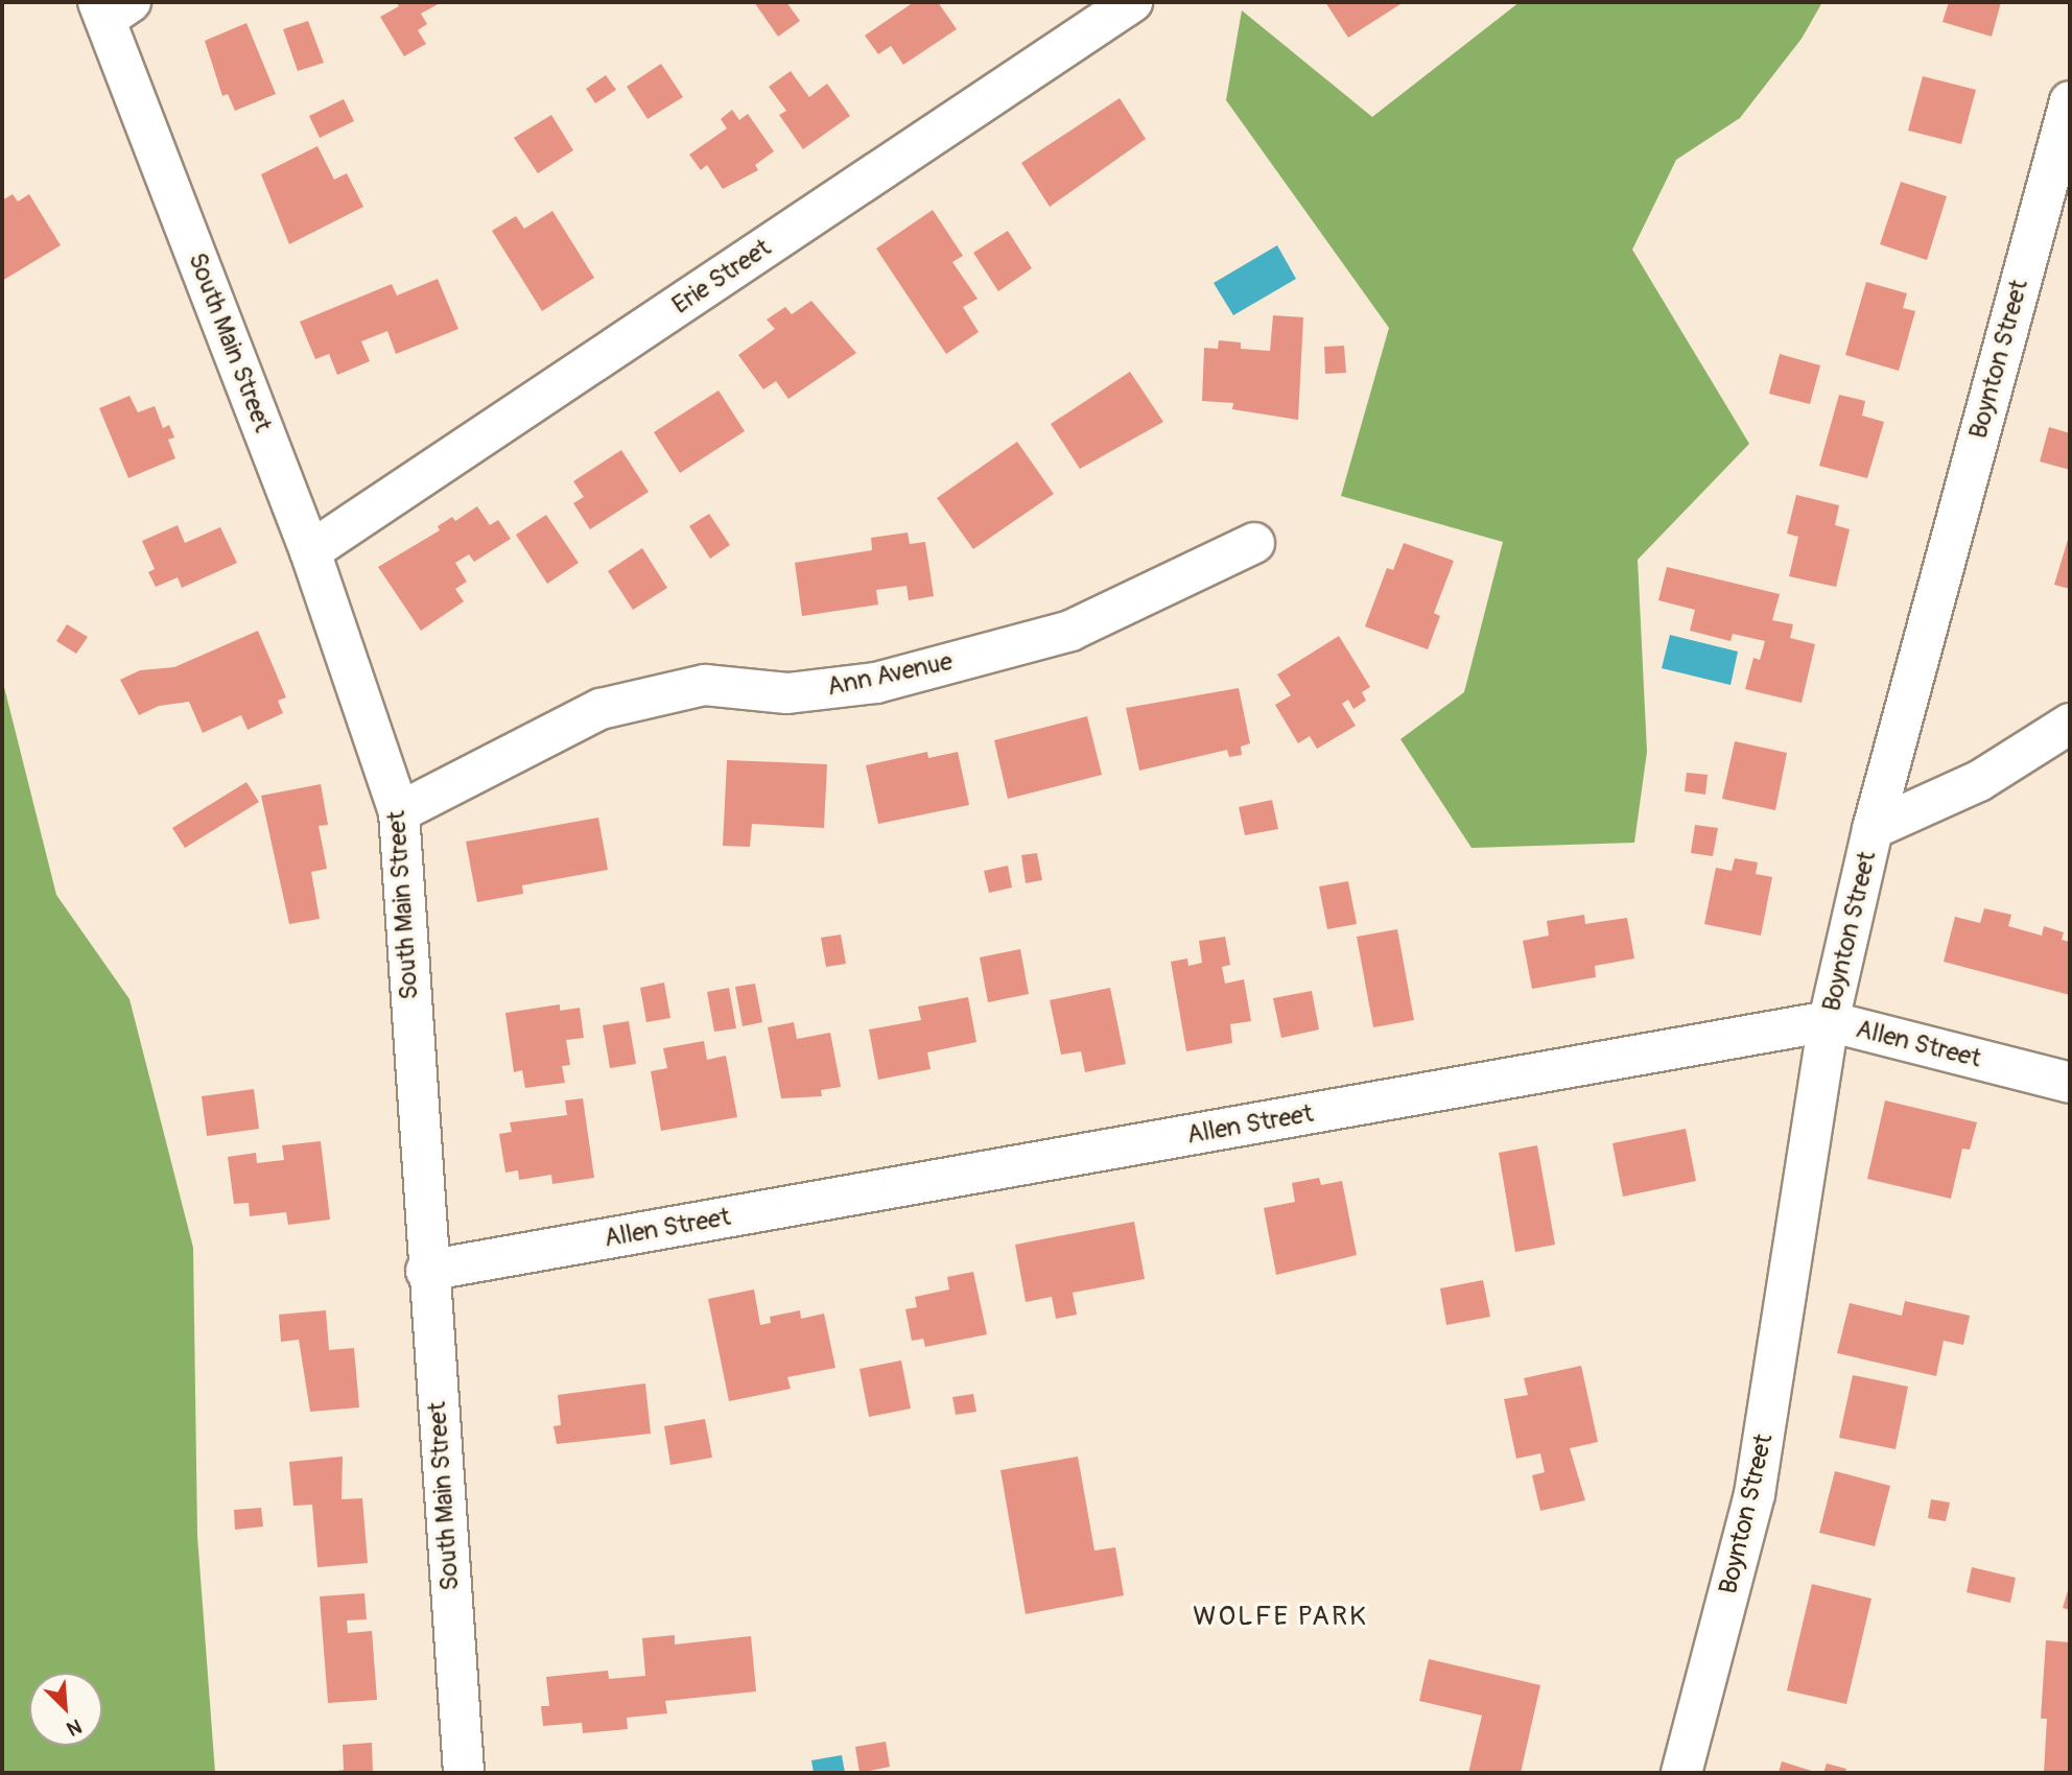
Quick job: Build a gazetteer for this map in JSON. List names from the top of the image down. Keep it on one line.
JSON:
{"streets":{"street":["Erie Street","South Main Street","Boynton Street","Ann Avenue","Allen Street"]},"crossings":[["Erie Street","South Main Street"],["South Main Street","Ann Avenue"],["South Main Street","Allen Street"],["Boynton Street","Allen Street"]],"districts":["WOLFE PARK"],"north":"bottom right"}
